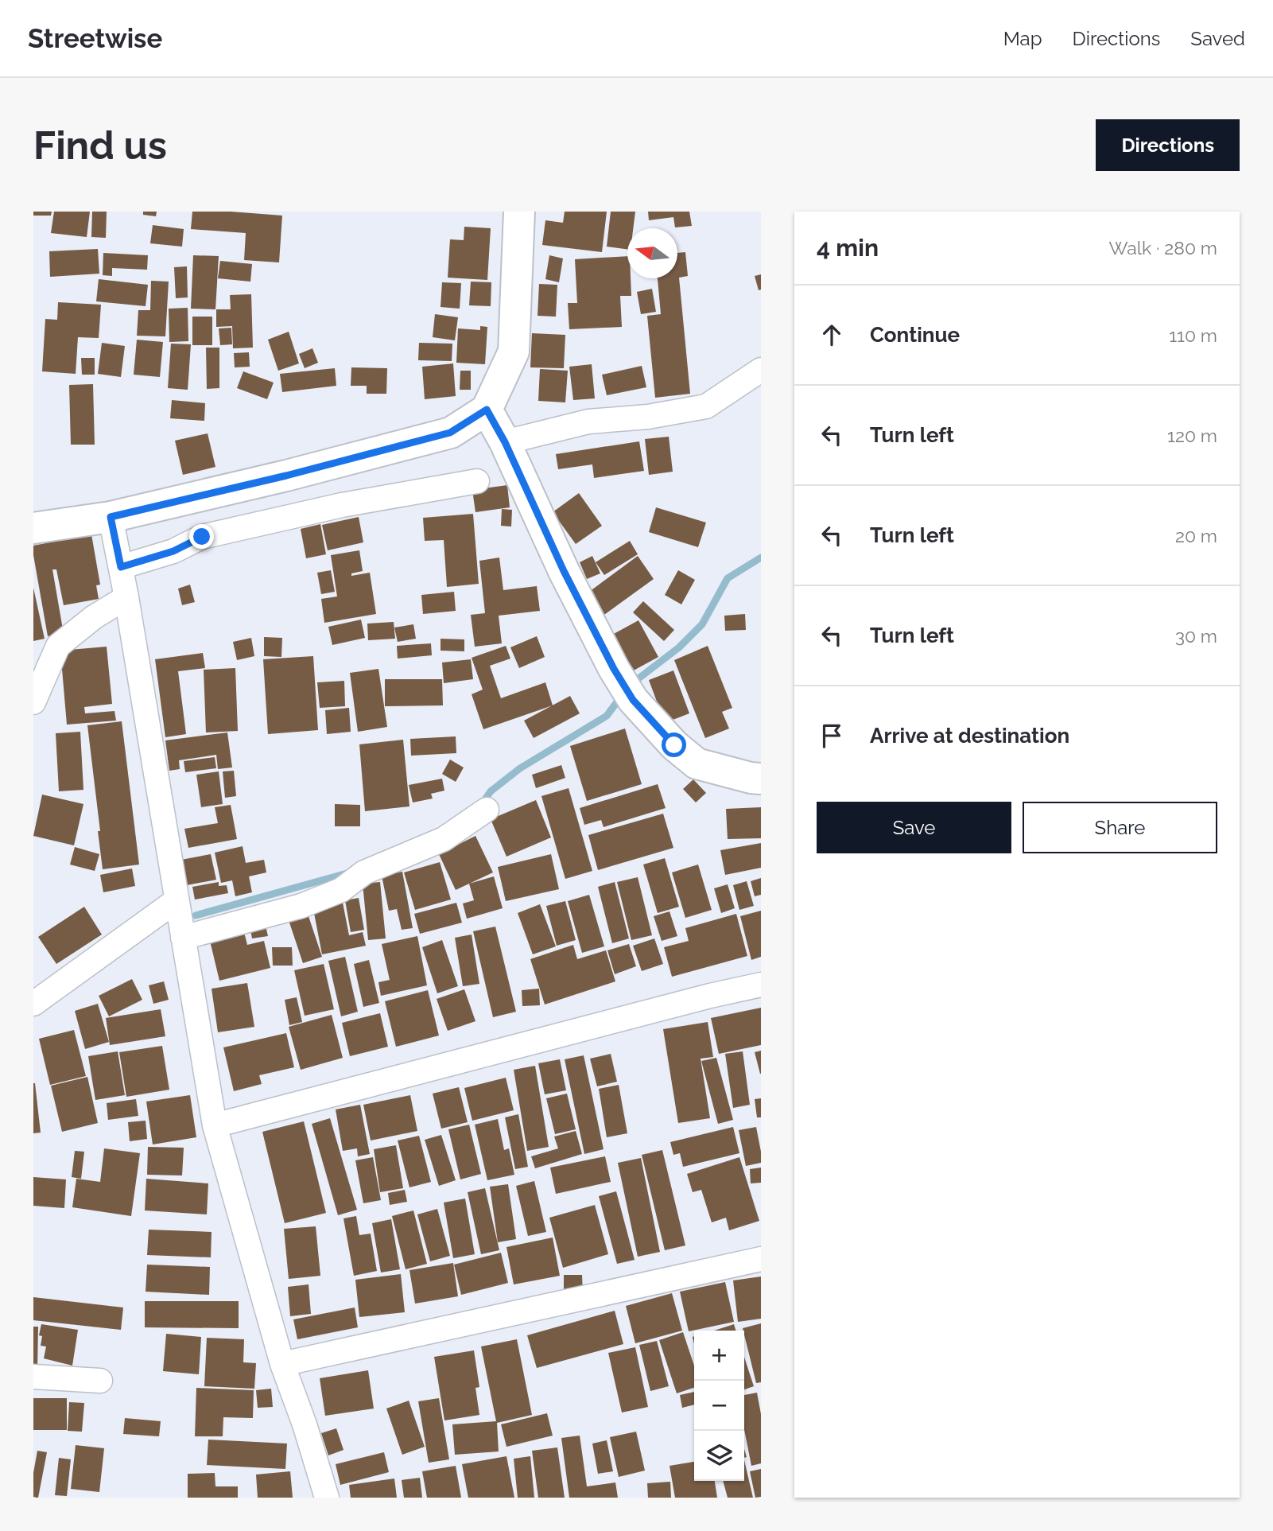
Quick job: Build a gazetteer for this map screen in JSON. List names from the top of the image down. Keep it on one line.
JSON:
{"north":"left","page":{"header":"Streetwise","nav":["Map","Directions","Saved"],"buttons":["Directions",["Save","Share"]],"title":"Find us","heading":["4 min","Walk · 280 m"],"list":[["Continue","110 m"],["Turn left","120 m"],["Turn left","20 m"],["Turn left","30 m"],"Arrive at destination"],"map_buttons":["+","−"]}}
